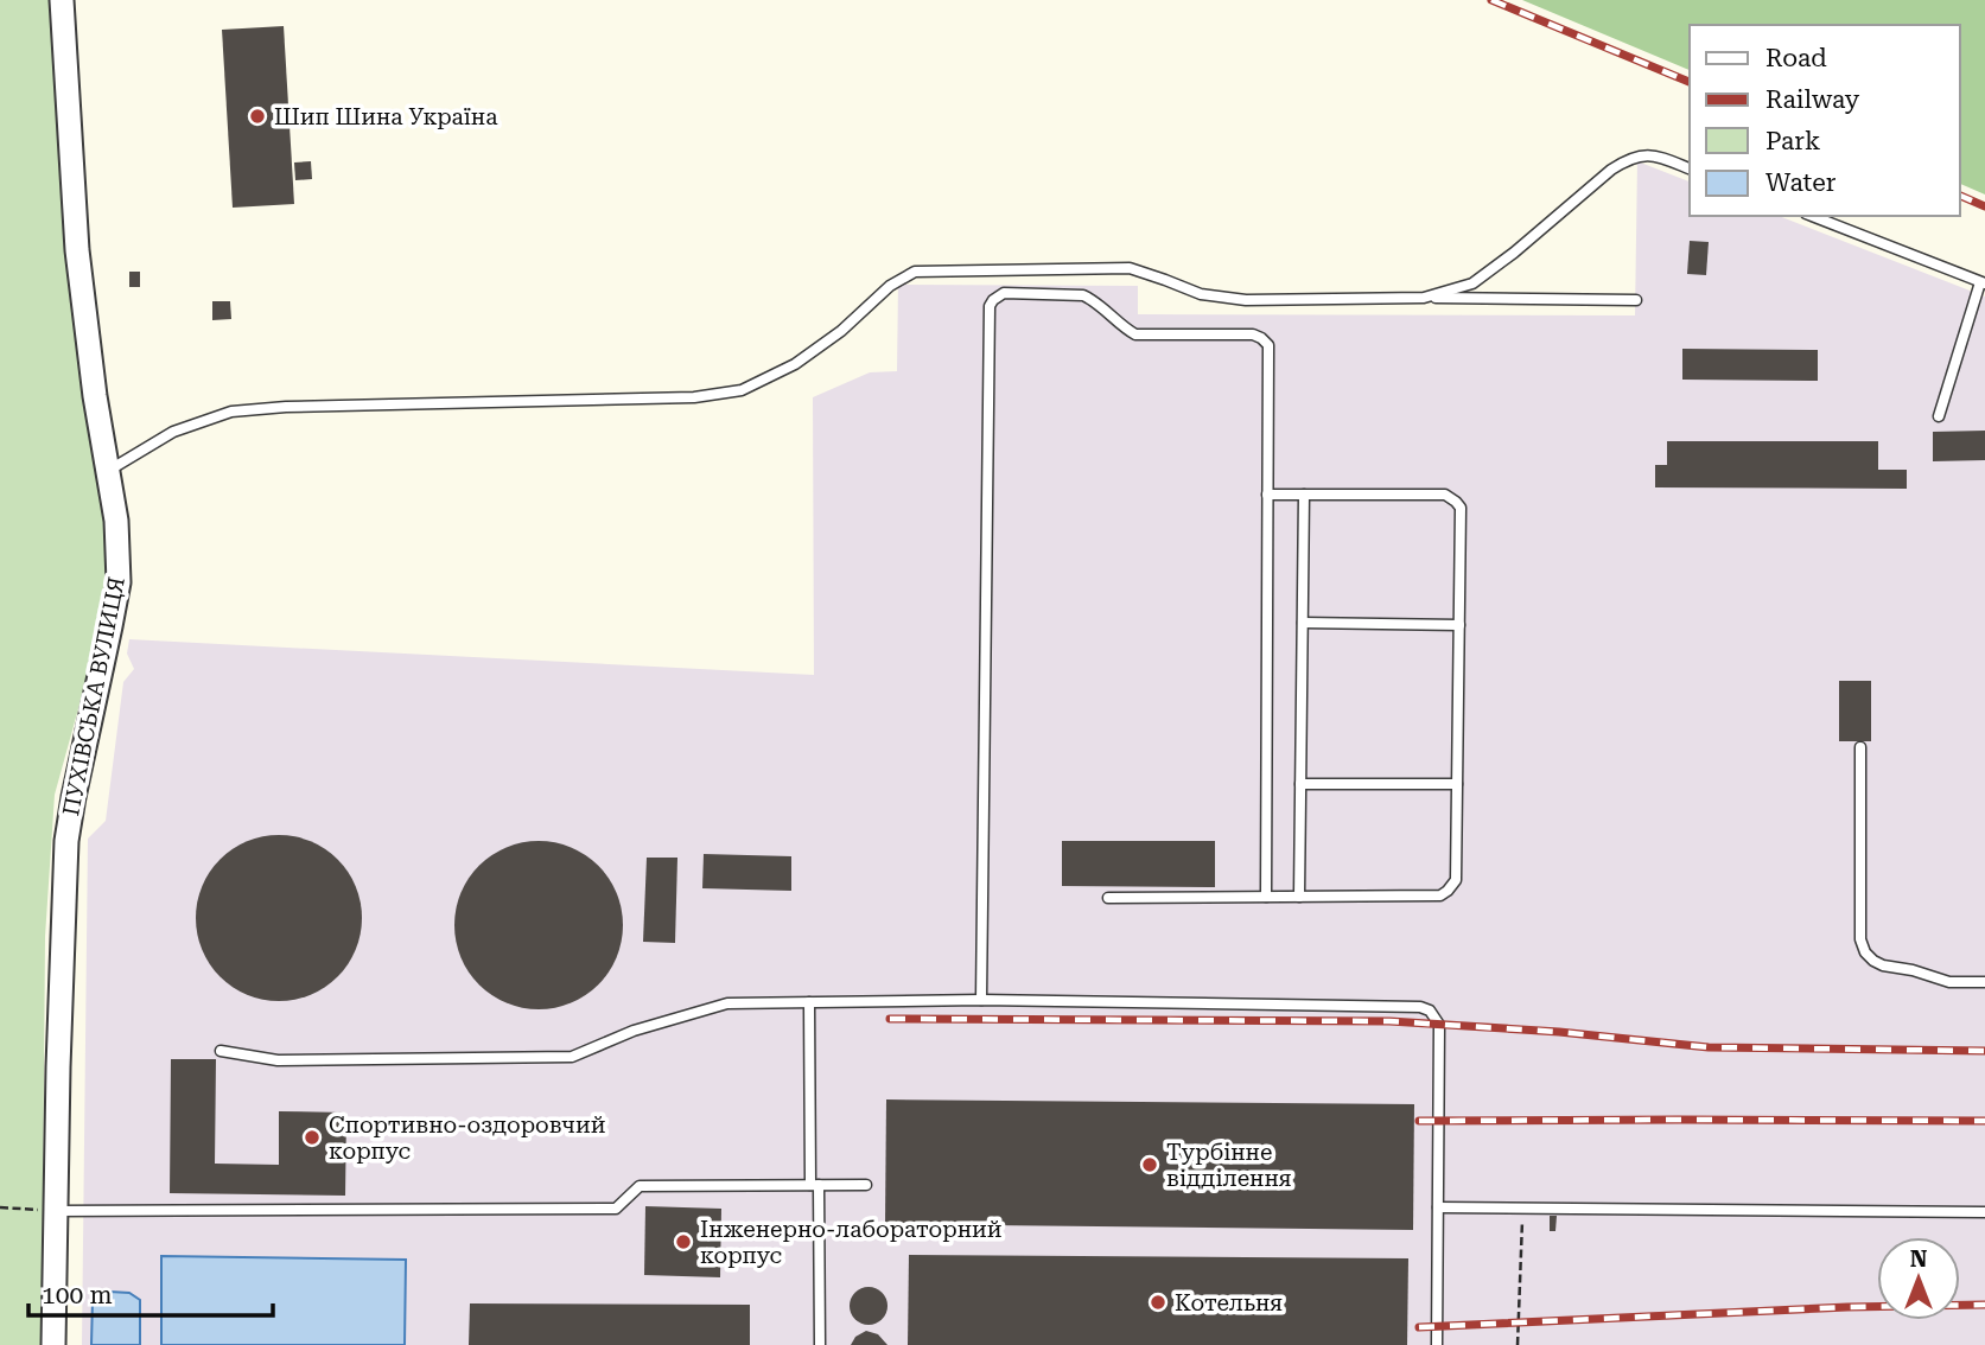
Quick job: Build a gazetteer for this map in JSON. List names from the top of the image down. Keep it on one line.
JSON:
{"streets":{"street":["ПУХІВСЬКА ВУЛИЦЯ"]},"places":["Шип Шина Україна","Спортивно-оздоровчий корпус","Турбінне відділення","Інженерно-лабораторний корпус","Котельня"],"legend":["Road","Railway","Park","Water"],"scale_bar":"100 m","north":"top"}
